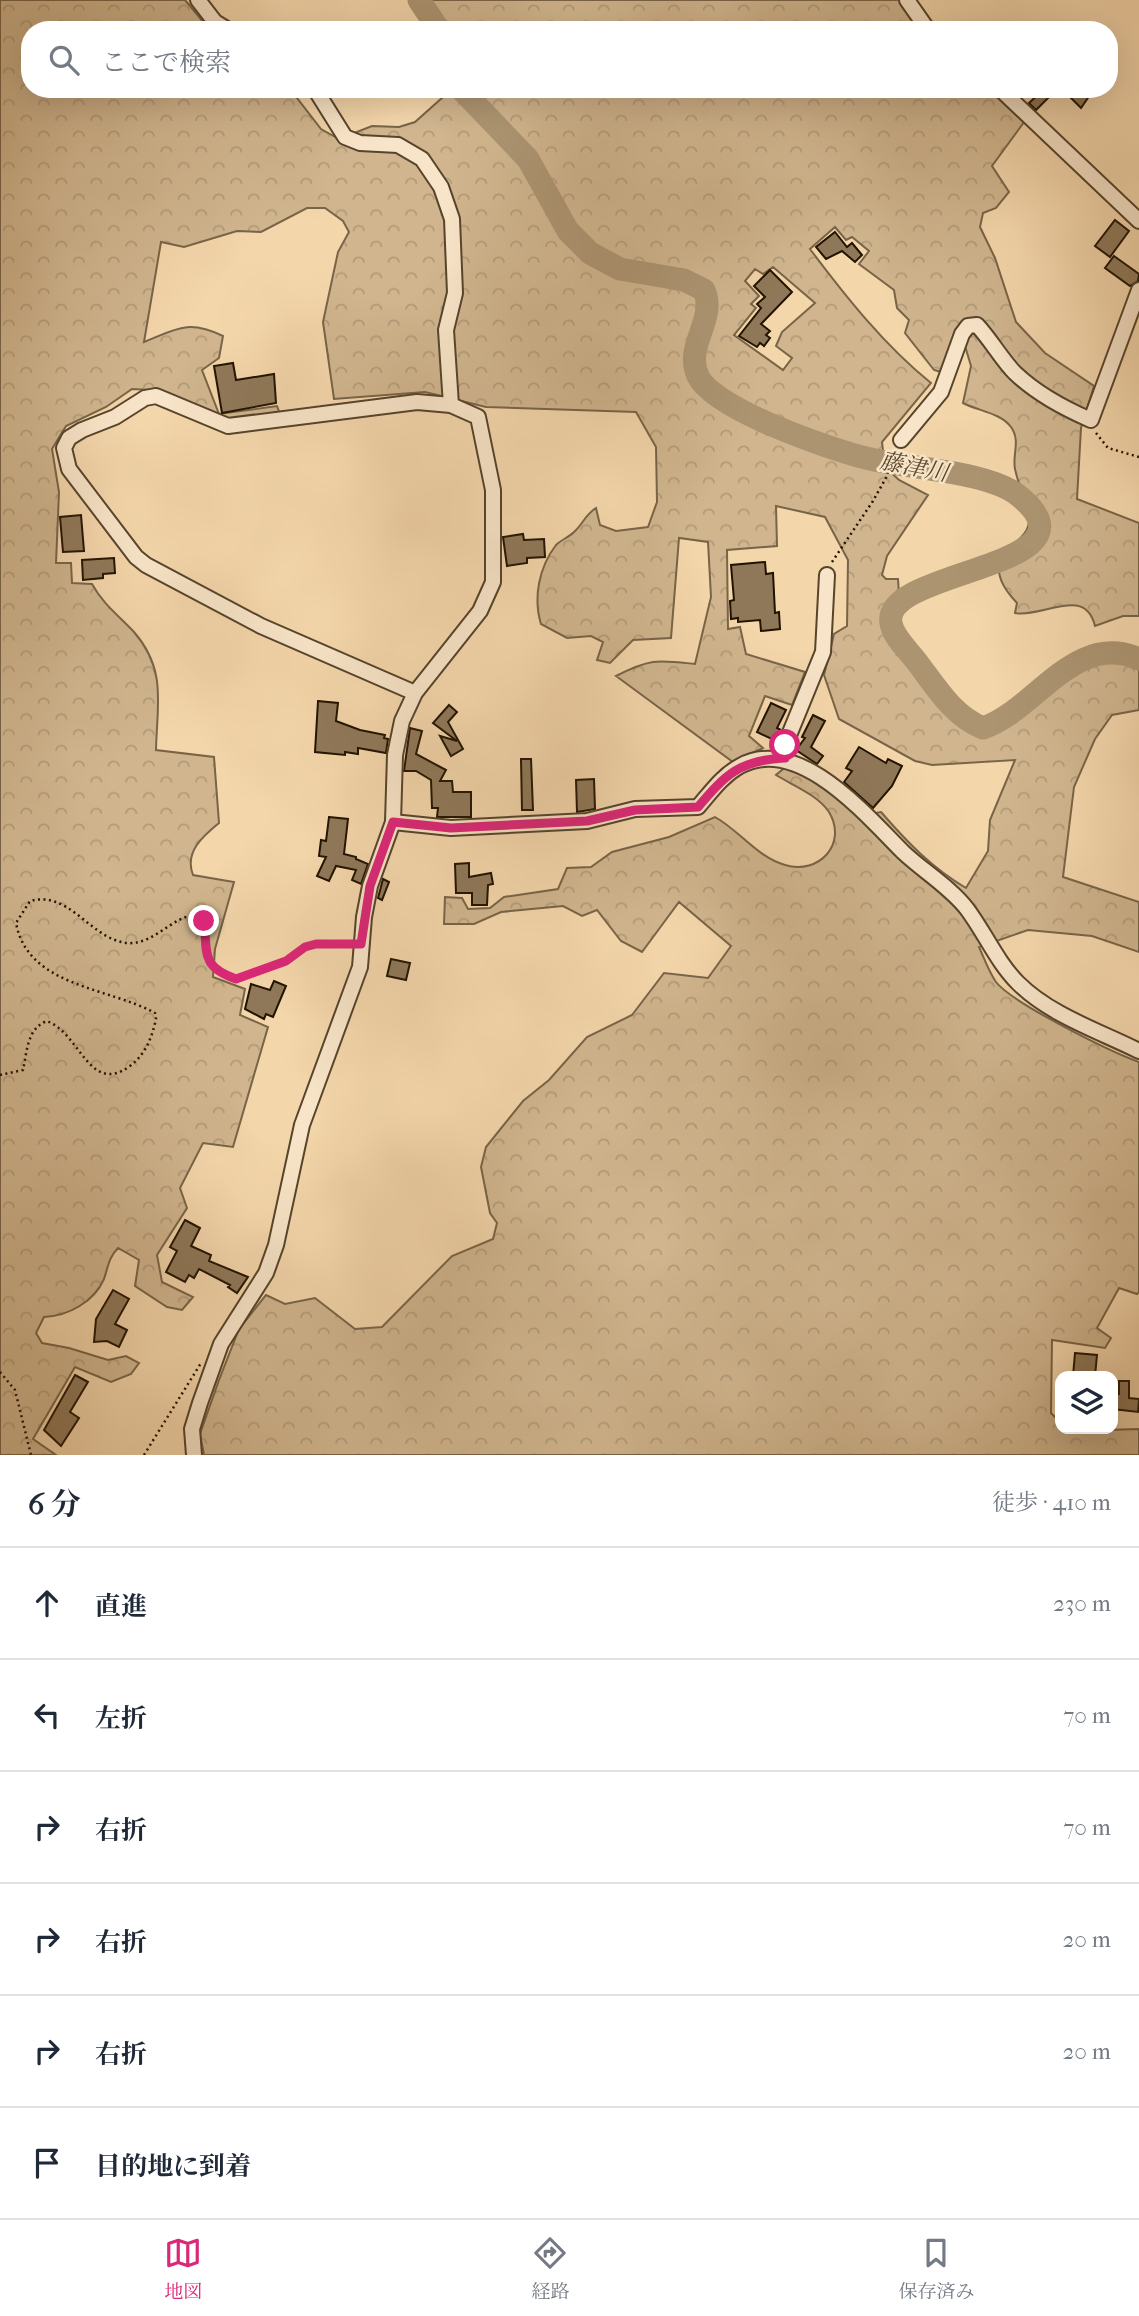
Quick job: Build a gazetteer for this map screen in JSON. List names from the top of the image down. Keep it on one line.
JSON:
{"water":["藤津川"],"page":{"search":"ここで検索","heading":["6 分","徒歩 · 410 m"],"list":[["直進","230 m"],["左折","70 m"],["右折","70 m"],["右折","20 m"],["右折","20 m"],"目的地に到着"],"nav":["地図","経路","保存済み"]}}
